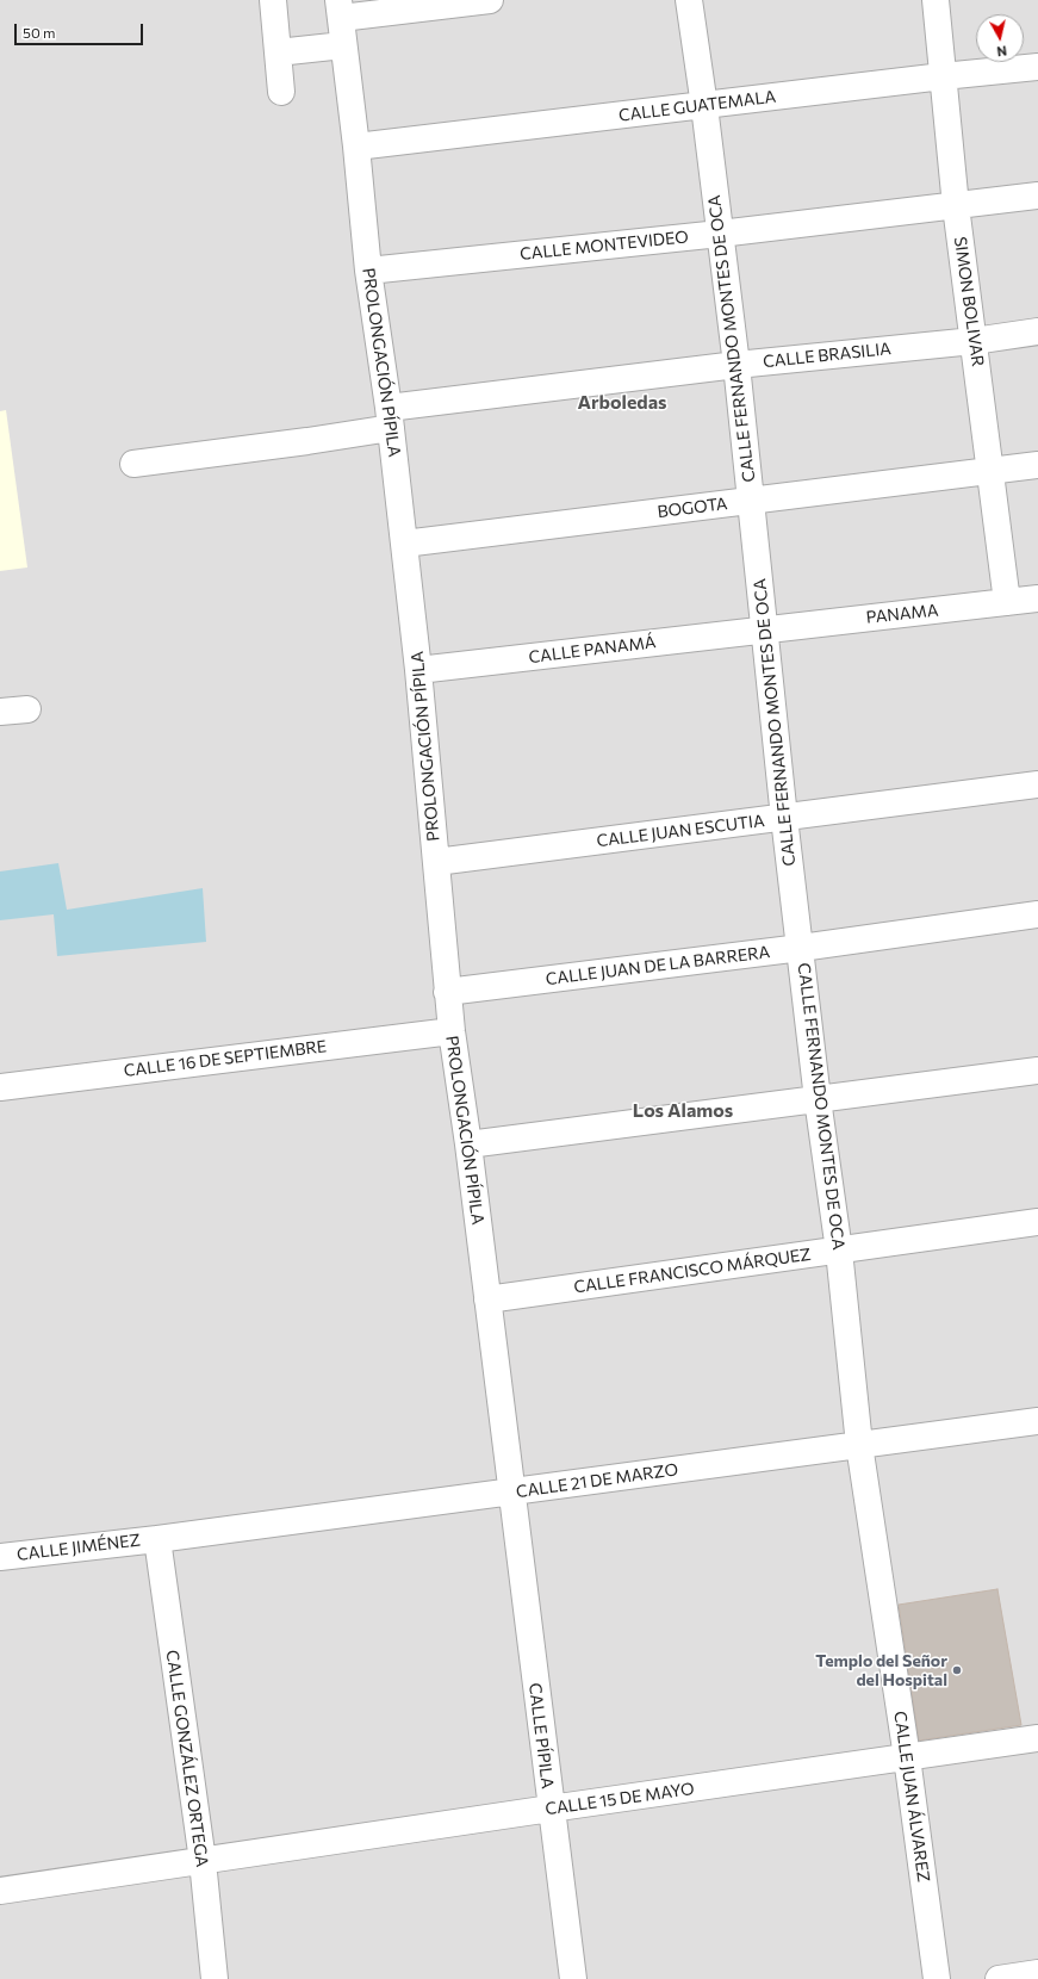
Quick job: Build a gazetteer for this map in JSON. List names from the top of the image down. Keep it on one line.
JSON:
{"streets":{"street":["CALLE GUATEMALA","CALLE MONTEVIDEO","SIMON BOLIVAR","CALLE FERNANDO MONTES DE OCA","CALLE BRASILIA","PROLONGACIÓN PÍPILA","BOGOTA","PANAMA","CALLE PANAMÁ","CALLE JUAN ESCUTIA","CALLE JUAN DE LA BARRERA","CALLE 16 DE SEPTIEMBRE","CALLE FRANCISCO MÁRQUEZ","CALLE 21 DE MARZO","CALLE JIMÉNEZ","CALLE PÍPILA","CALLE GONZÁLEZ ORTEGA","CALLE JUAN ÁLVAREZ","CALLE 15 DE MAYO"]},"crossings":[["CALLE GUATEMALA","SIMON BOLIVAR"],["CALLE GUATEMALA","CALLE FERNANDO MONTES DE OCA"],["CALLE GUATEMALA","PROLONGACIÓN PÍPILA"],["CALLE MONTEVIDEO","SIMON BOLIVAR"],["CALLE MONTEVIDEO","CALLE FERNANDO MONTES DE OCA"],["CALLE MONTEVIDEO","PROLONGACIÓN PÍPILA"],["SIMON BOLIVAR","CALLE BRASILIA"],["SIMON BOLIVAR","BOGOTA"],["SIMON BOLIVAR","PANAMA"],["CALLE FERNANDO MONTES DE OCA","CALLE BRASILIA"],["CALLE FERNANDO MONTES DE OCA","BOGOTA"],["CALLE FERNANDO MONTES DE OCA","PANAMA"],["CALLE FERNANDO MONTES DE OCA","CALLE PANAMÁ"],["CALLE FERNANDO MONTES DE OCA","CALLE JUAN ESCUTIA"],["CALLE FERNANDO MONTES DE OCA","CALLE JUAN DE LA BARRERA"],["CALLE FERNANDO MONTES DE OCA","CALLE FRANCISCO MÁRQUEZ"],["CALLE FERNANDO MONTES DE OCA","CALLE 21 DE MARZO"],["CALLE FERNANDO MONTES DE OCA","CALLE JUAN ÁLVAREZ"],["CALLE BRASILIA","PROLONGACIÓN PÍPILA"],["PROLONGACIÓN PÍPILA","BOGOTA"],["PROLONGACIÓN PÍPILA","CALLE PANAMÁ"],["PROLONGACIÓN PÍPILA","CALLE JUAN ESCUTIA"],["PROLONGACIÓN PÍPILA","CALLE JUAN DE LA BARRERA"],["PROLONGACIÓN PÍPILA","CALLE 16 DE SEPTIEMBRE"],["PROLONGACIÓN PÍPILA","CALLE FRANCISCO MÁRQUEZ"],["PROLONGACIÓN PÍPILA","CALLE 21 DE MARZO"],["PROLONGACIÓN PÍPILA","CALLE PÍPILA"],["PANAMA","CALLE PANAMÁ"],["CALLE 21 DE MARZO","CALLE JIMÉNEZ"],["CALLE 21 DE MARZO","CALLE PÍPILA"],["CALLE 21 DE MARZO","CALLE GONZÁLEZ ORTEGA"],["CALLE 21 DE MARZO","CALLE JUAN ÁLVAREZ"],["CALLE JIMÉNEZ","CALLE GONZÁLEZ ORTEGA"],["CALLE PÍPILA","CALLE 15 DE MAYO"],["CALLE GONZÁLEZ ORTEGA","CALLE 15 DE MAYO"],["CALLE JUAN ÁLVAREZ","CALLE 15 DE MAYO"]],"districts":["Arboledas","Los Alamos"],"places":["Templo del Señor del Hospital"],"scale_bar":"50 m","north":"bottom"}
